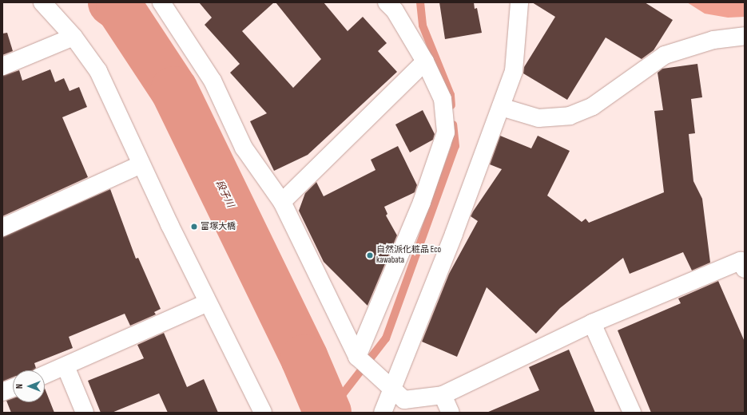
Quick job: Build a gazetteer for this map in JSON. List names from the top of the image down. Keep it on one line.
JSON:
{"water":["段子川"],"places":["富塚大橋","自然派化粧品 Eco kawabata"],"north":"left"}
